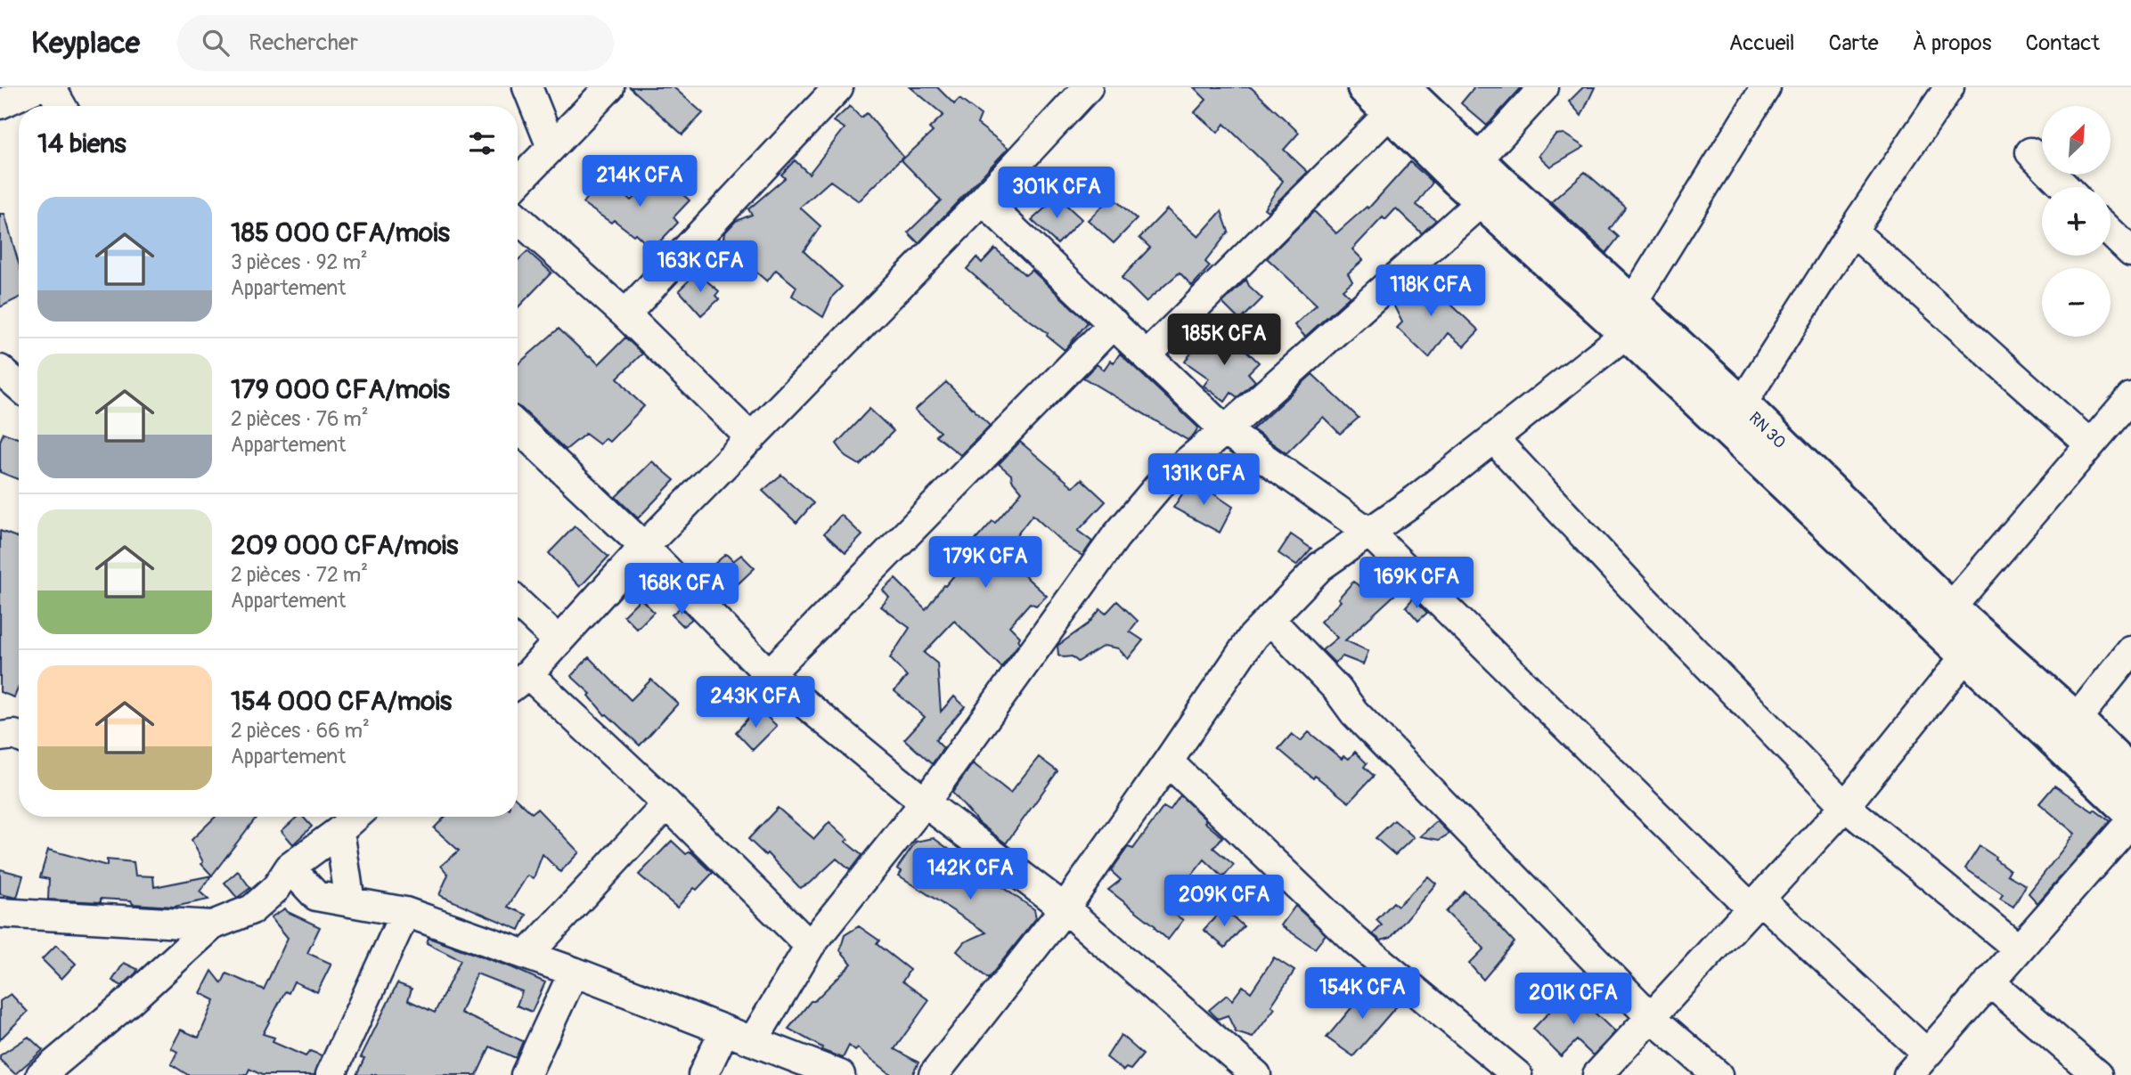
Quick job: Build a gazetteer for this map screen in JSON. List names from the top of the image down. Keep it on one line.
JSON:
{"streets":{"main road":["RN 30"]},"north":"top right","page":{"header":"Keyplace","search":"Rechercher","nav":["Accueil","Carte","À propos","Contact"],"map_buttons":["+","−"],"heading":"14 biens","price":["214K CFA","301K CFA","163K CFA","118K CFA","185K CFA","131K CFA","179K CFA","169K CFA","168K CFA","243K CFA","142K CFA","209K CFA","154K CFA","201K CFA"],"list":[{"name":"185 000 CFA/mois","note":"3 pièces · 92 m² · Appartement"},{"name":"179 000 CFA/mois","note":"2 pièces · 76 m² · Appartement"},{"name":"209 000 CFA/mois","note":"2 pièces · 72 m² · Appartement"},{"name":"154 000 CFA/mois","note":"2 pièces · 66 m² · Appartement"}]}}
